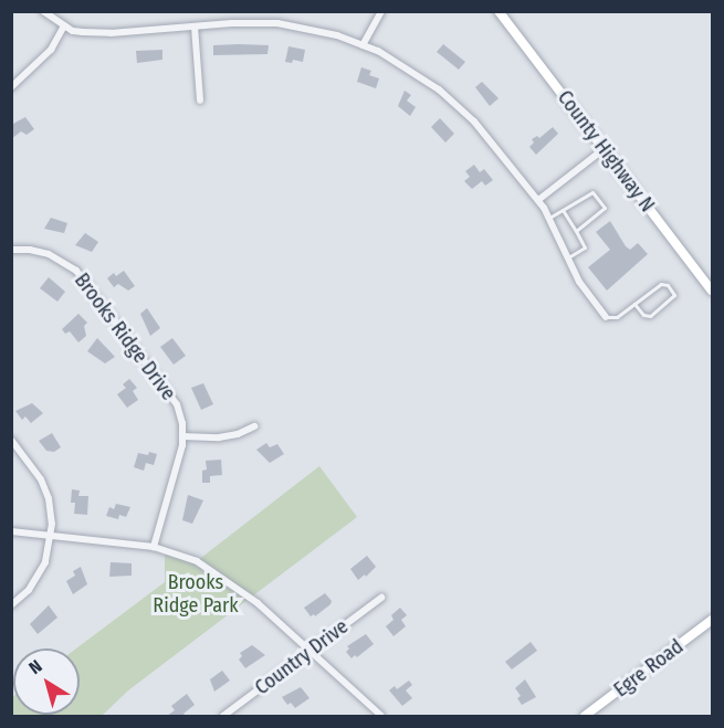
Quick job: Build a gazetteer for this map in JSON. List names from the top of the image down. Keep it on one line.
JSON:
{"streets":{"street":["County Highway N","Brooks Ridge Drive","Country Drive","Egre Road"]},"parks":["Brooks Ridge Park"],"north":"top left"}
